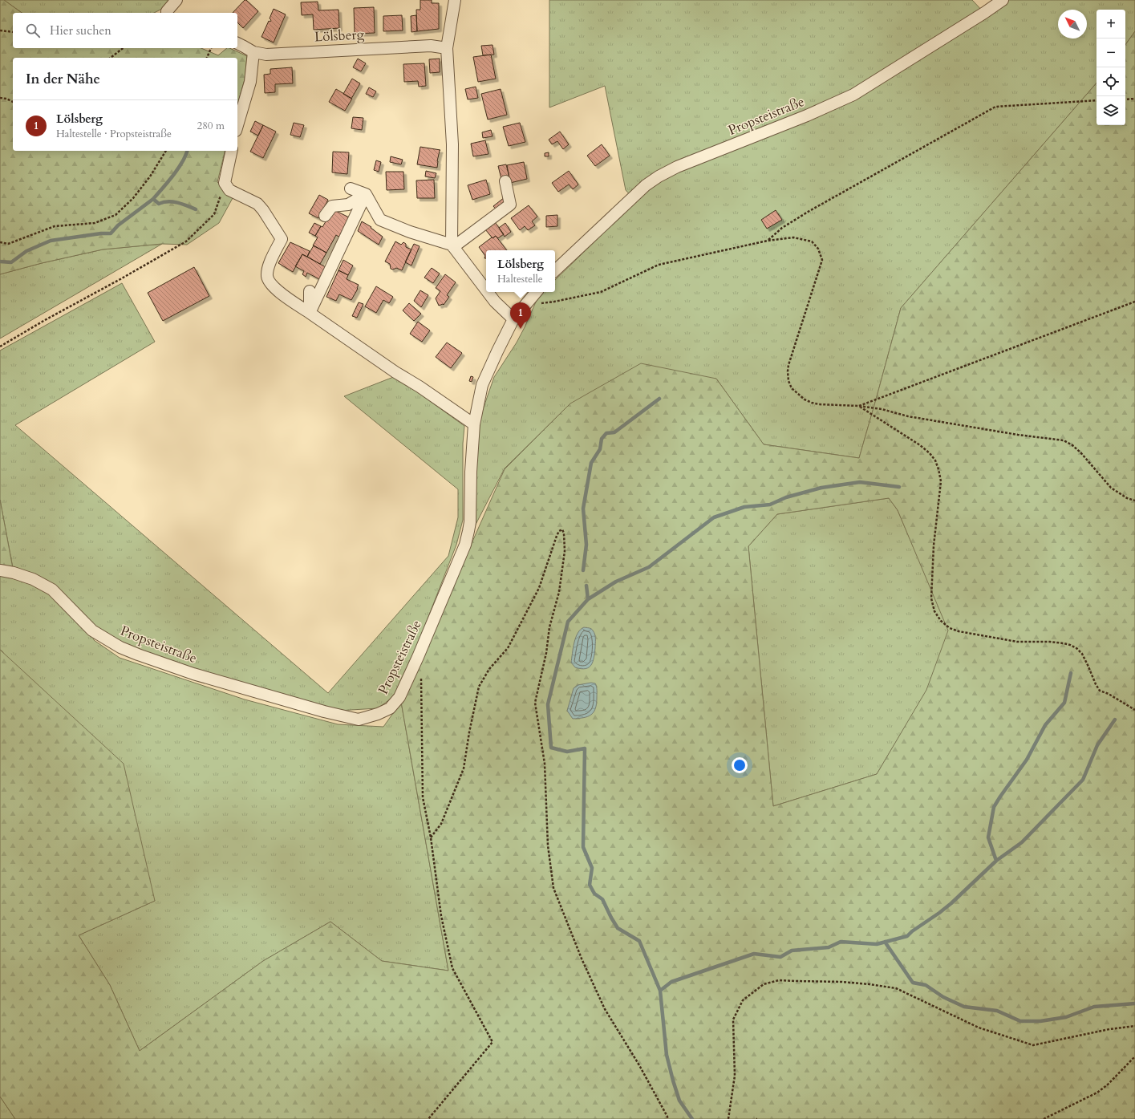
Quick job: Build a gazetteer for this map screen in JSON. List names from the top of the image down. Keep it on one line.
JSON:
{"streets":{"street":["Lölsberg","Propsteistraße"]},"north":"top left","page":{"map_buttons":["+","−"],"search":"Hier suchen","heading":"In der Nähe","list":[{"mark":"1","name":"Lölsberg","note":"Haltestelle · Propsteistraße","value":"280 m"}],"popup":["Lölsberg","Haltestelle"],"pins":"1"}}
